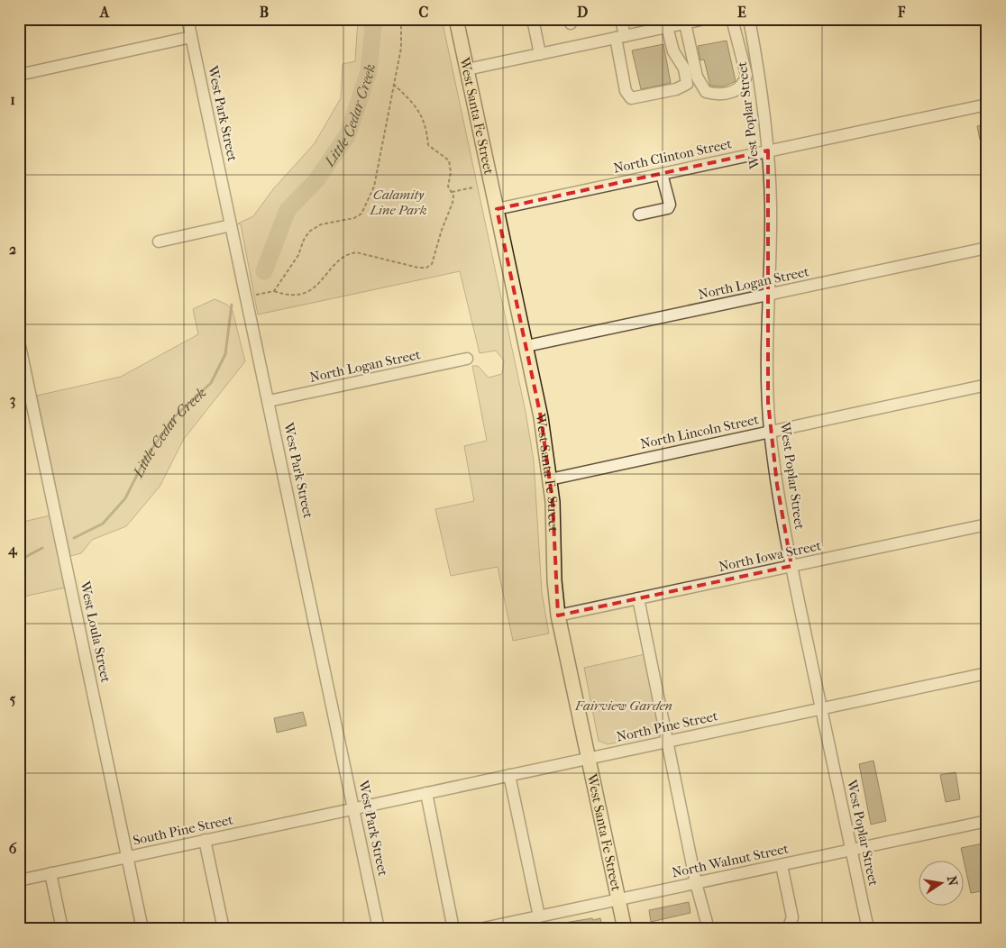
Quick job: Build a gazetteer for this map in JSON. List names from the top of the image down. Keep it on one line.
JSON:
{"streets":{"main road":["West Santa Fe Street"],"street":["West Park Street","West Poplar Street","North Clinton Street","North Logan Street","North Lincoln Street","North Iowa Street","West Loula Street","North Pine Street","South Pine Street","North Walnut Street"]},"crossings":[["West Park Street","North Logan Street"],["West Park Street","North Pine Street"],["West Park Street","South Pine Street"],["West Santa Fe Street","North Clinton Street"],["West Santa Fe Street","North Logan Street"],["West Santa Fe Street","North Lincoln Street"],["West Santa Fe Street","North Iowa Street"],["West Santa Fe Street","North Pine Street"],["West Santa Fe Street","North Walnut Street"],["West Poplar Street","North Clinton Street"],["West Poplar Street","North Logan Street"],["West Poplar Street","North Lincoln Street"],["West Poplar Street","North Iowa Street"],["West Poplar Street","North Pine Street"],["West Poplar Street","North Walnut Street"],["West Loula Street","South Pine Street"],["North Pine Street","South Pine Street"]],"water":["Little Cedar Creek"],"parks":["Calamity Line Park","Fairview Garden"],"north":"right","grid":{"columns":["A","B","C","D","E","F"],"rows":["1","2","3","4","5","6"]}}
